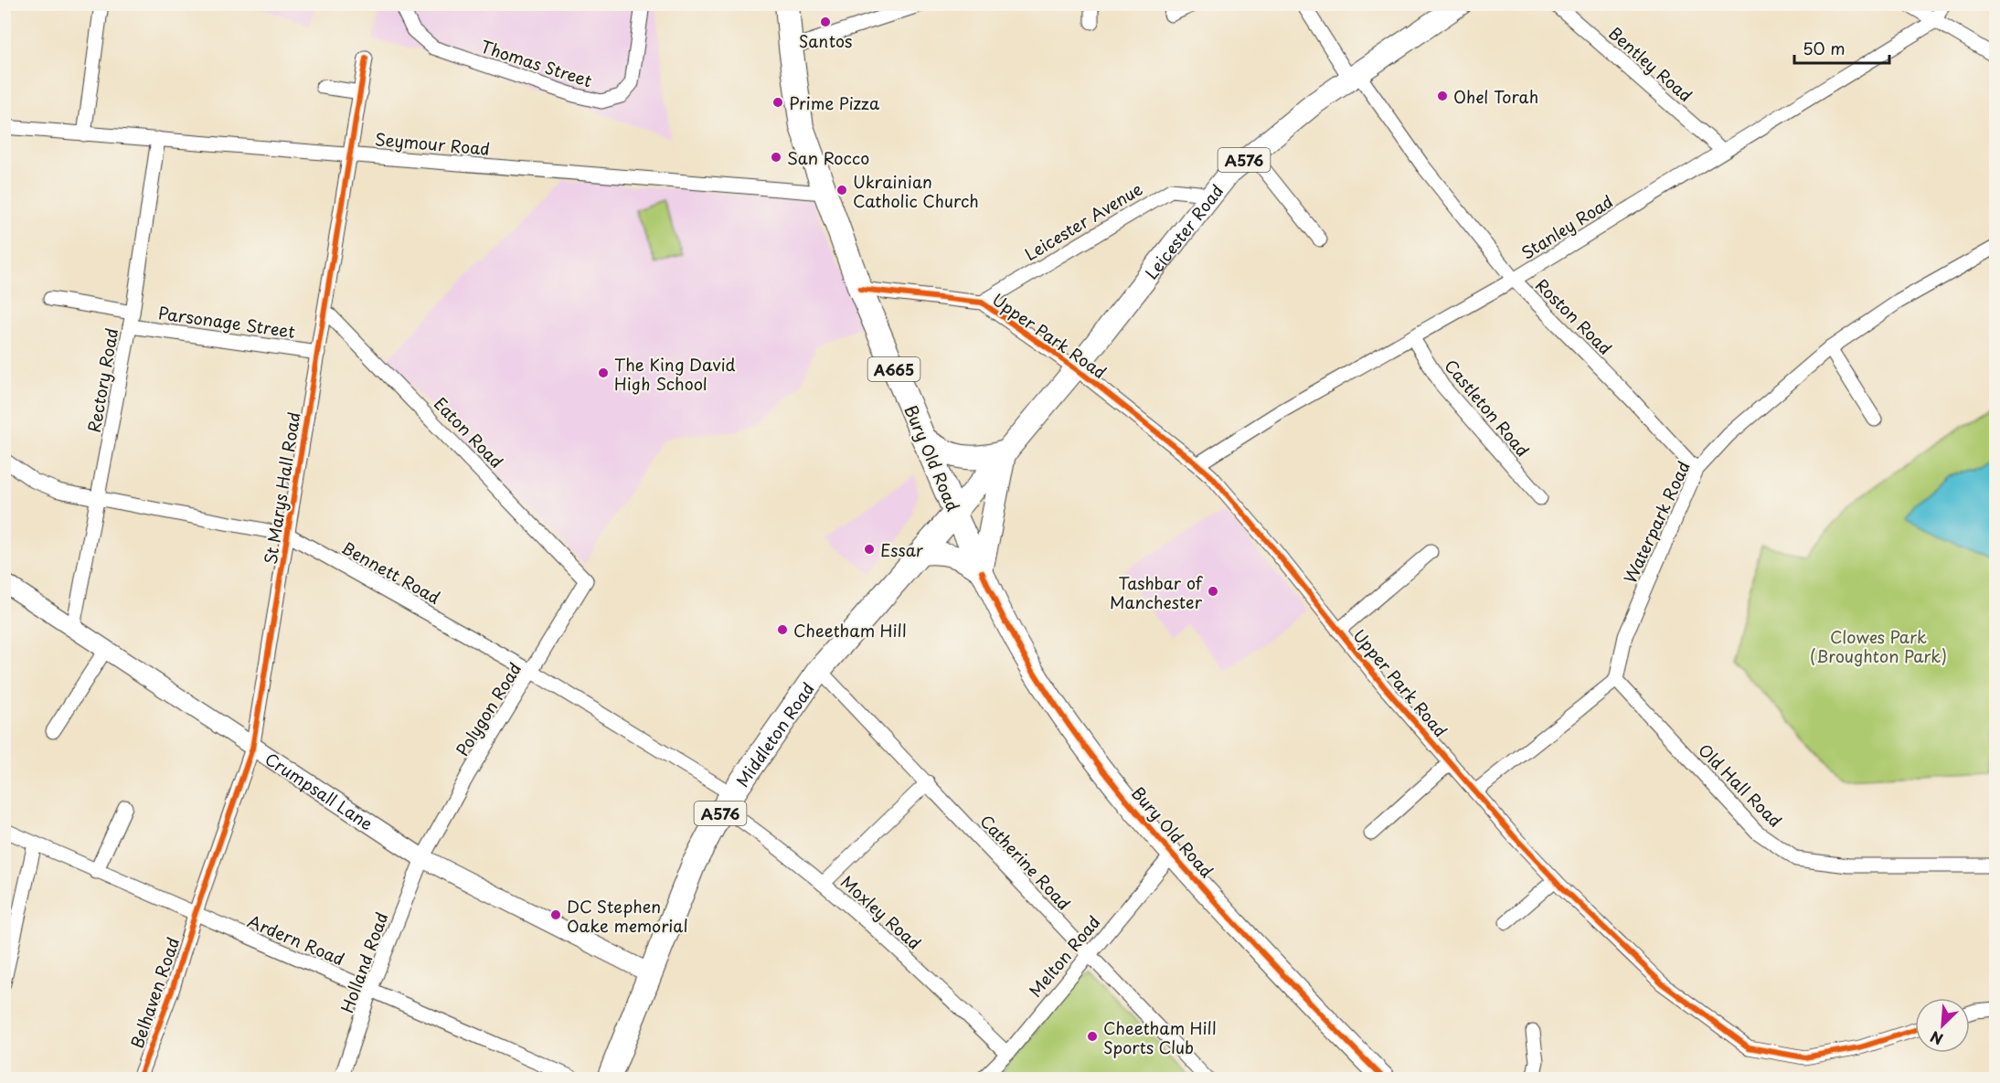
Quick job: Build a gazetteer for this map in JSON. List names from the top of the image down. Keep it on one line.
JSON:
{"streets":{"highway":["A576","A665","Bury Old Road","Middleton Road"],"main road":["Leicester Road"],"street":["Thomas Street","Bentley Road","Seymour Road","Leicester Avenue","Stanley Road","Roston Road","Parsonage Street","Upper Park Road","Rectory Road","Castleton Road","Eaton Road","St Marys Hall Road","Waterpark Road","Bennett Road","Polygon Road","Old Hall Road","Crumpsall Lane","Catherine Road","Moxley Road","Ardern Road","Melton Road","Holland Road","Belhaven Road"]},"crossings":[["Bentley Road","Stanley Road"],["Seymour Road","Rectory Road"],["Seymour Road","Bury Old Road"],["Seymour Road","St Marys Hall Road"],["Leicester Avenue","Leicester Road"],["Leicester Avenue","Upper Park Road"],["Stanley Road","Roston Road"],["Stanley Road","Upper Park Road"],["Stanley Road","Castleton Road"],["Leicester Road","Roston Road"],["Leicester Road","Upper Park Road"],["Leicester Road","Bury Old Road"],["Leicester Road","Middleton Road"],["Roston Road","Waterpark Road"],["Parsonage Street","Rectory Road"],["Parsonage Street","St Marys Hall Road"],["Upper Park Road","Bury Old Road"],["Rectory Road","Bennett Road"],["Rectory Road","Crumpsall Lane"],["Eaton Road","St Marys Hall Road"],["Eaton Road","Polygon Road"],["Bury Old Road","Middleton Road"],["Bury Old Road","Melton Road"],["St Marys Hall Road","Bennett Road"],["St Marys Hall Road","Crumpsall Lane"],["St Marys Hall Road","Ardern Road"],["St Marys Hall Road","Belhaven Road"],["Waterpark Road","Old Hall Road"],["Bennett Road","Polygon Road"],["Bennett Road","Middleton Road"],["Bennett Road","Moxley Road"],["Polygon Road","Crumpsall Lane"],["Polygon Road","Holland Road"],["Middleton Road","Crumpsall Lane"],["Middleton Road","Catherine Road"],["Middleton Road","Moxley Road"],["Crumpsall Lane","Holland Road"],["Catherine Road","Melton Road"],["Moxley Road","Melton Road"],["Ardern Road","Holland Road"],["Ardern Road","Belhaven Road"]],"parks":["Clowes Park (Broughton Park)"],"places":["Santos","Ohel Torah","Prime Pizza","San Rocco","Ukrainian Catholic Church","The King David High School","Essar","Tashbar of Manchester","Cheetham Hill","DC Stephen Oake memorial","Cheetham Hill Sports Club"],"scale_bar":"50 m","north":"bottom left"}
